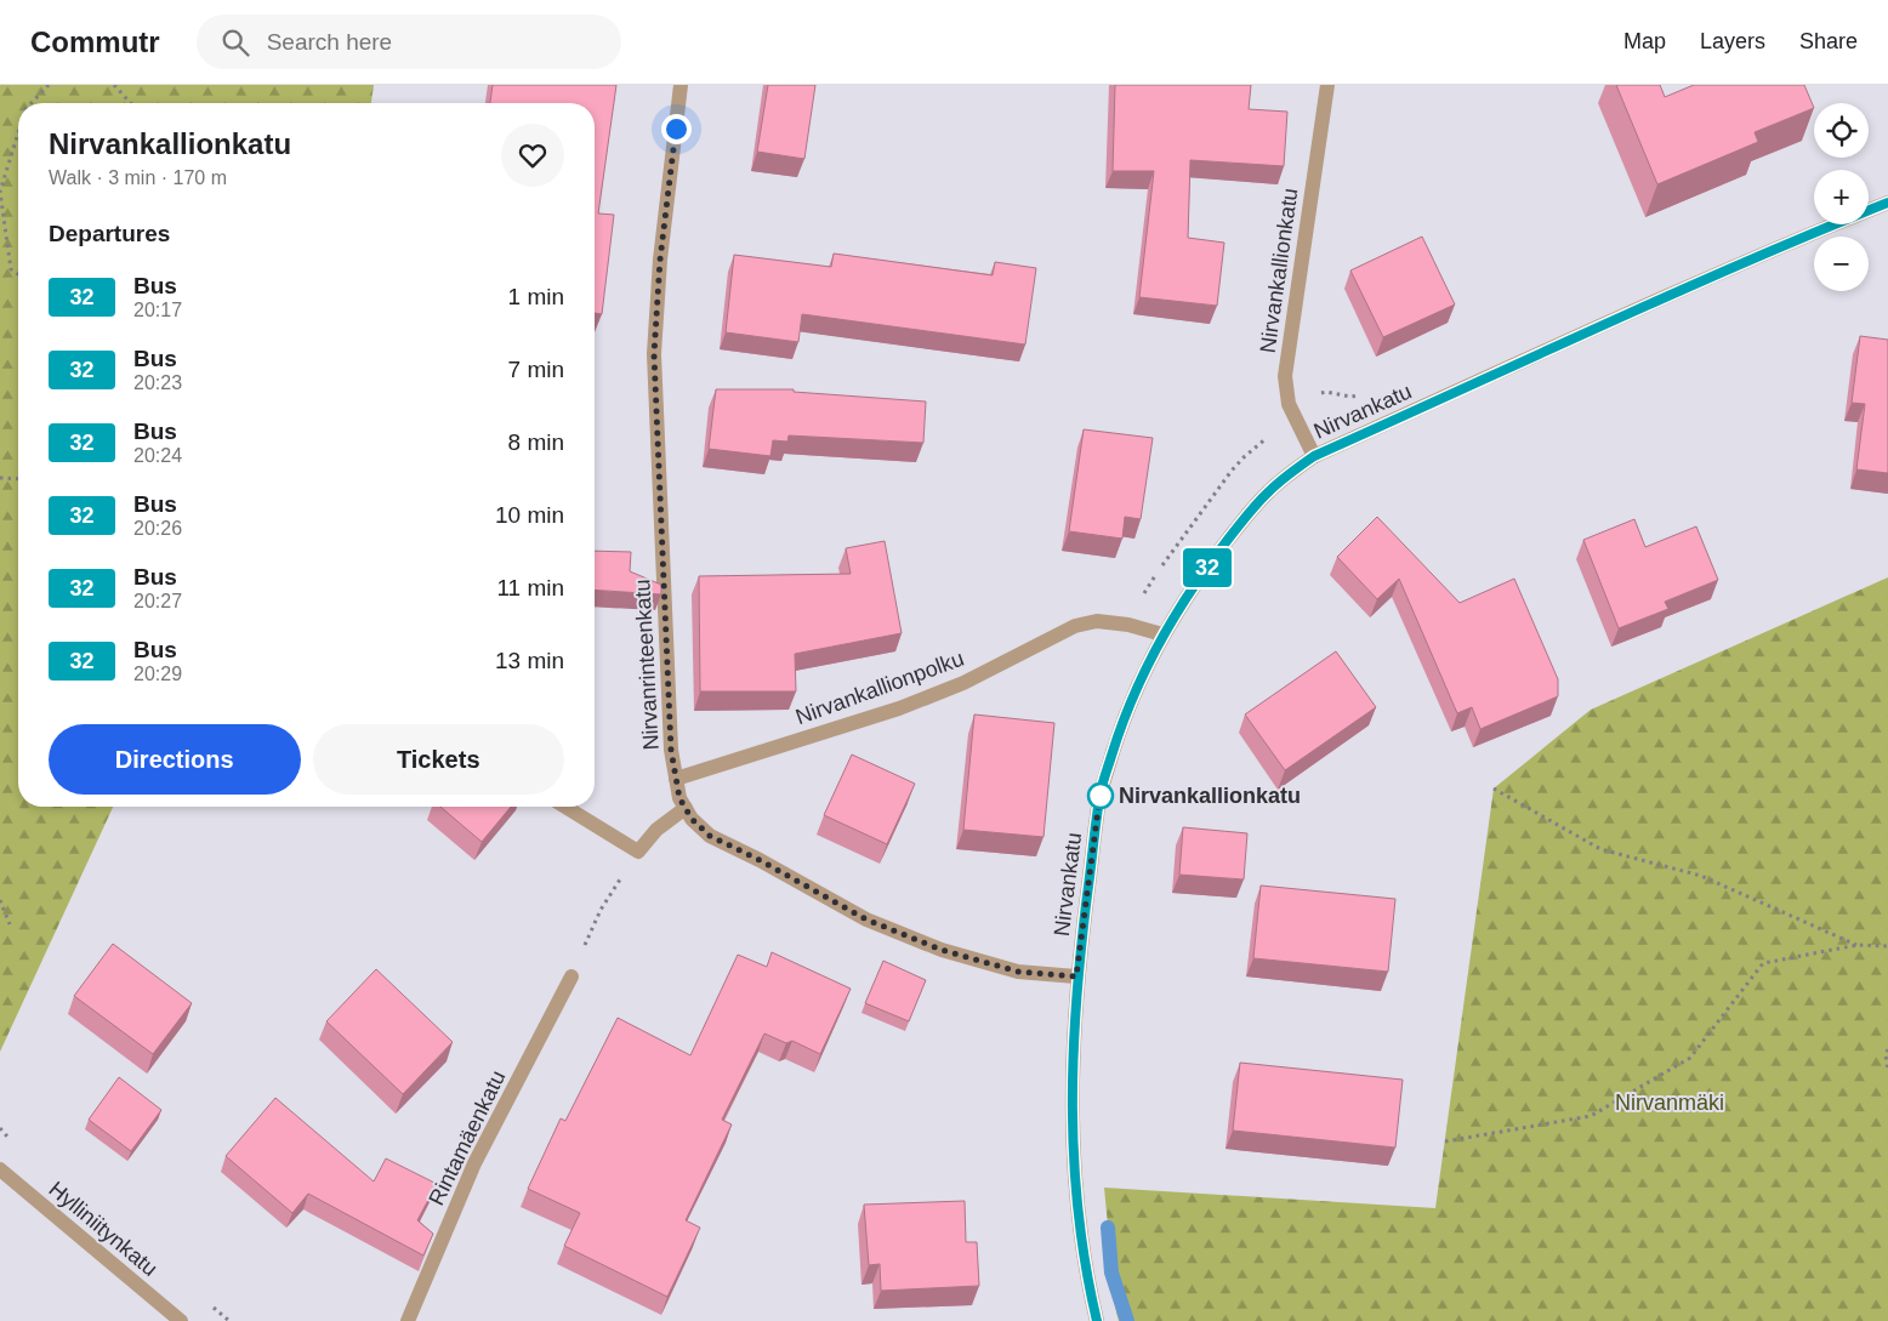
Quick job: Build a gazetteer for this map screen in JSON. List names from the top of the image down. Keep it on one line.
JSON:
{"streets":{"street":["Nirvankallionkatu","Nirvankatu","Nirvanrinteenkatu","Nirvankallionpolku","Rintamäenkatu","Hylliniitynkatu"]},"crossings":[["Nirvankallionkatu","Nirvankatu"],["Nirvankatu","Nirvanrinteenkatu"],["Nirvankatu","Nirvankallionpolku"],["Nirvanrinteenkatu","Nirvankallionpolku"]],"parks":["Nirvanmäki"],"places":["Nirvankallionkatu"],"lines":["bus line 32"],"page":{"header":"Commutr","search":"Search here","nav":["Map","Layers","Share"],"on_map":"32","map_buttons":["+","−"],"heading":[["Nirvankallionkatu","Walk · 3 min · 170 m"],"Departures"],"list":[{"mark":"32","name":"Bus","note":"20:17","value":"1 min"},{"mark":"32","name":"Bus","note":"20:23","value":"7 min"},{"mark":"32","name":"Bus","note":"20:24","value":"8 min"},{"mark":"32","name":"Bus","note":"20:26","value":"10 min"},{"mark":"32","name":"Bus","note":"20:27","value":"11 min"},{"mark":"32","name":"Bus","note":"20:29","value":"13 min"}],"buttons":["Directions","Tickets"]}}
